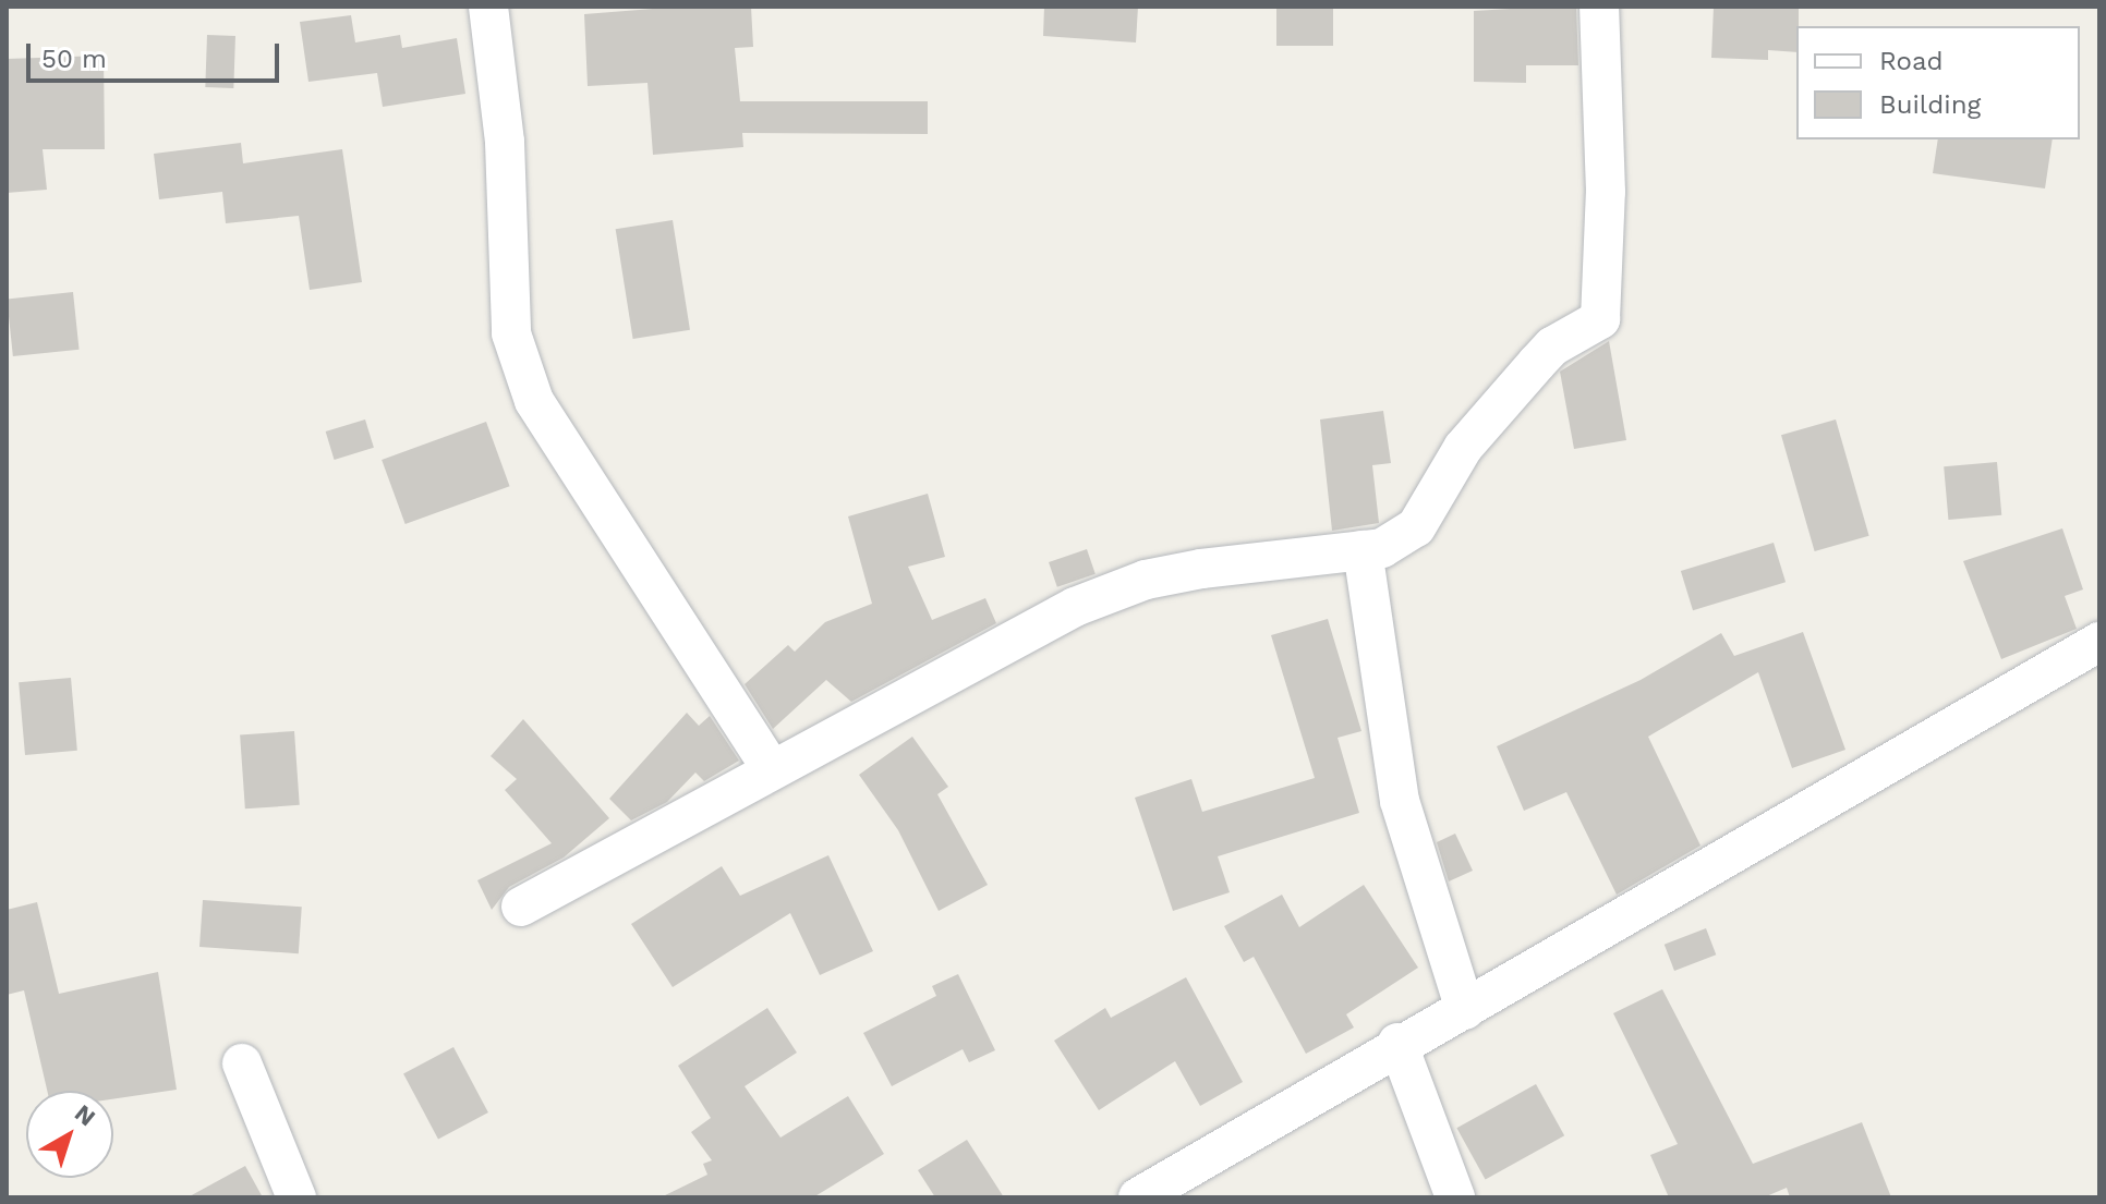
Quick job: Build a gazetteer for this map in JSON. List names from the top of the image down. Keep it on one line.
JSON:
{"legend":["Road","Building"],"scale_bar":"50 m","north":"top right"}
